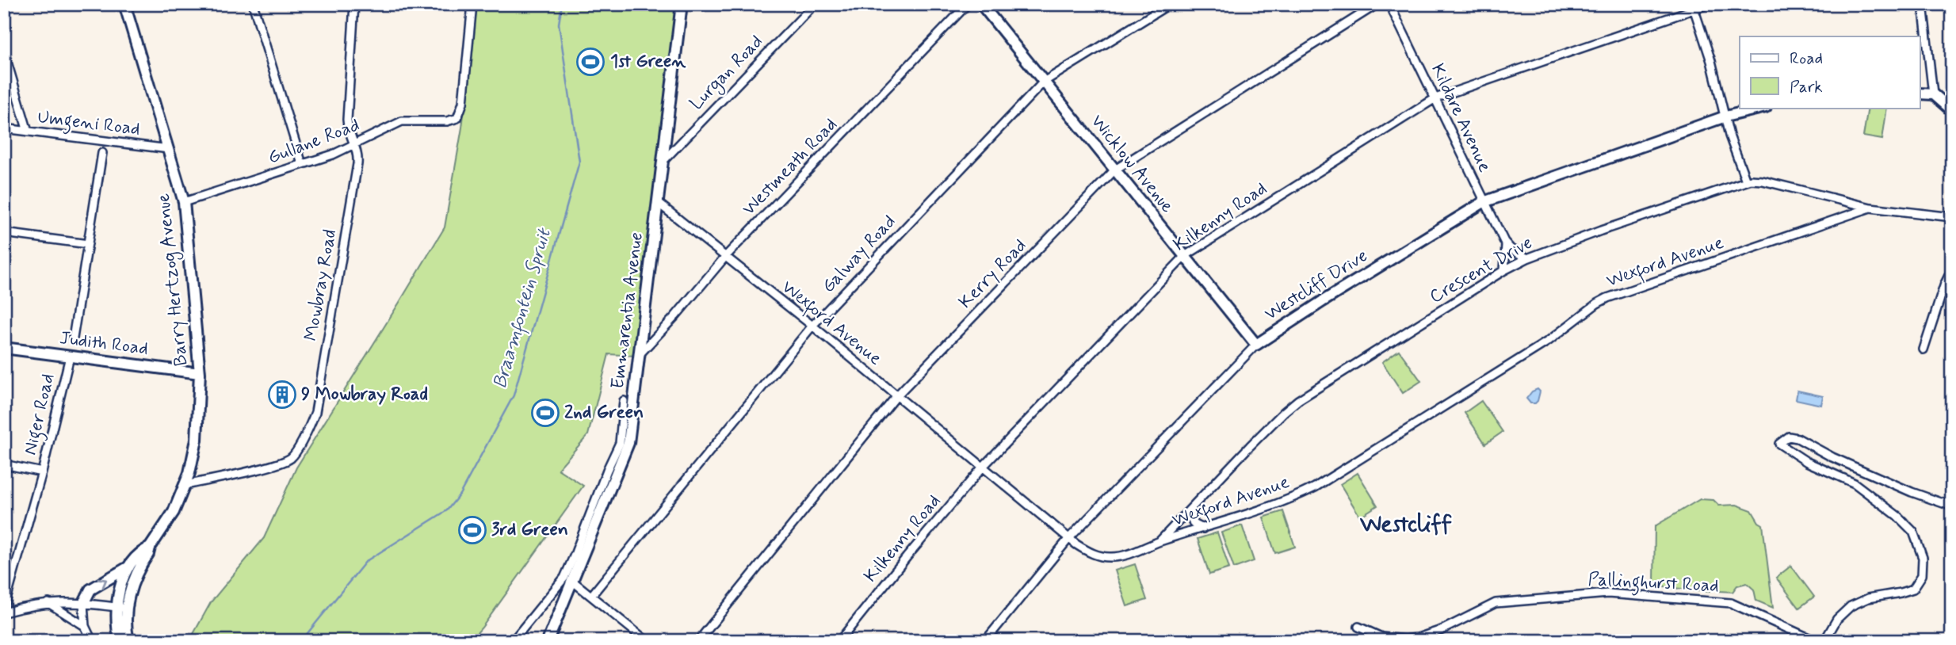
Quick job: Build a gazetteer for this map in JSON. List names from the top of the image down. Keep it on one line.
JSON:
{"streets":{"street":["Lurgan Road","Kildare Avenue","Umgeni Road","Gullane Road","Wicklow Avenue","Westmeath Road","Kilkenny Road","Galway Road","Wexford Avenue","Crescent Drive","Kerry Road","Barry Hertzog Avenue","Mowbray Road","Westcliff Drive","Emmarentia Avenue","Judith Road","Niger Road","Pallinghurst Road"]},"crossings":[["Lurgan Road","Emmarentia Avenue"],["Kildare Avenue","Kilkenny Road"],["Kildare Avenue","Westcliff Drive"],["Umgeni Road","Barry Hertzog Avenue"],["Gullane Road","Barry Hertzog Avenue"],["Gullane Road","Mowbray Road"],["Wicklow Avenue","Kilkenny Road"],["Wicklow Avenue","Galway Road"],["Wicklow Avenue","Kerry Road"],["Wicklow Avenue","Westcliff Drive"],["Westmeath Road","Wexford Avenue"],["Westmeath Road","Emmarentia Avenue"],["Kilkenny Road","Wexford Avenue"],["Galway Road","Wexford Avenue"],["Wexford Avenue","Crescent Drive"],["Wexford Avenue","Kerry Road"],["Wexford Avenue","Westcliff Drive"],["Wexford Avenue","Emmarentia Avenue"],["Barry Hertzog Avenue","Mowbray Road"],["Barry Hertzog Avenue","Judith Road"],["Judith Road","Niger Road"]],"districts":["Westcliff"],"water":["Braamfontein Spruit"],"places":{"sports":["1st Green","2nd Green","3rd Green"],"building":["9 Mowbray Road"]},"legend":["Road","Park"]}
